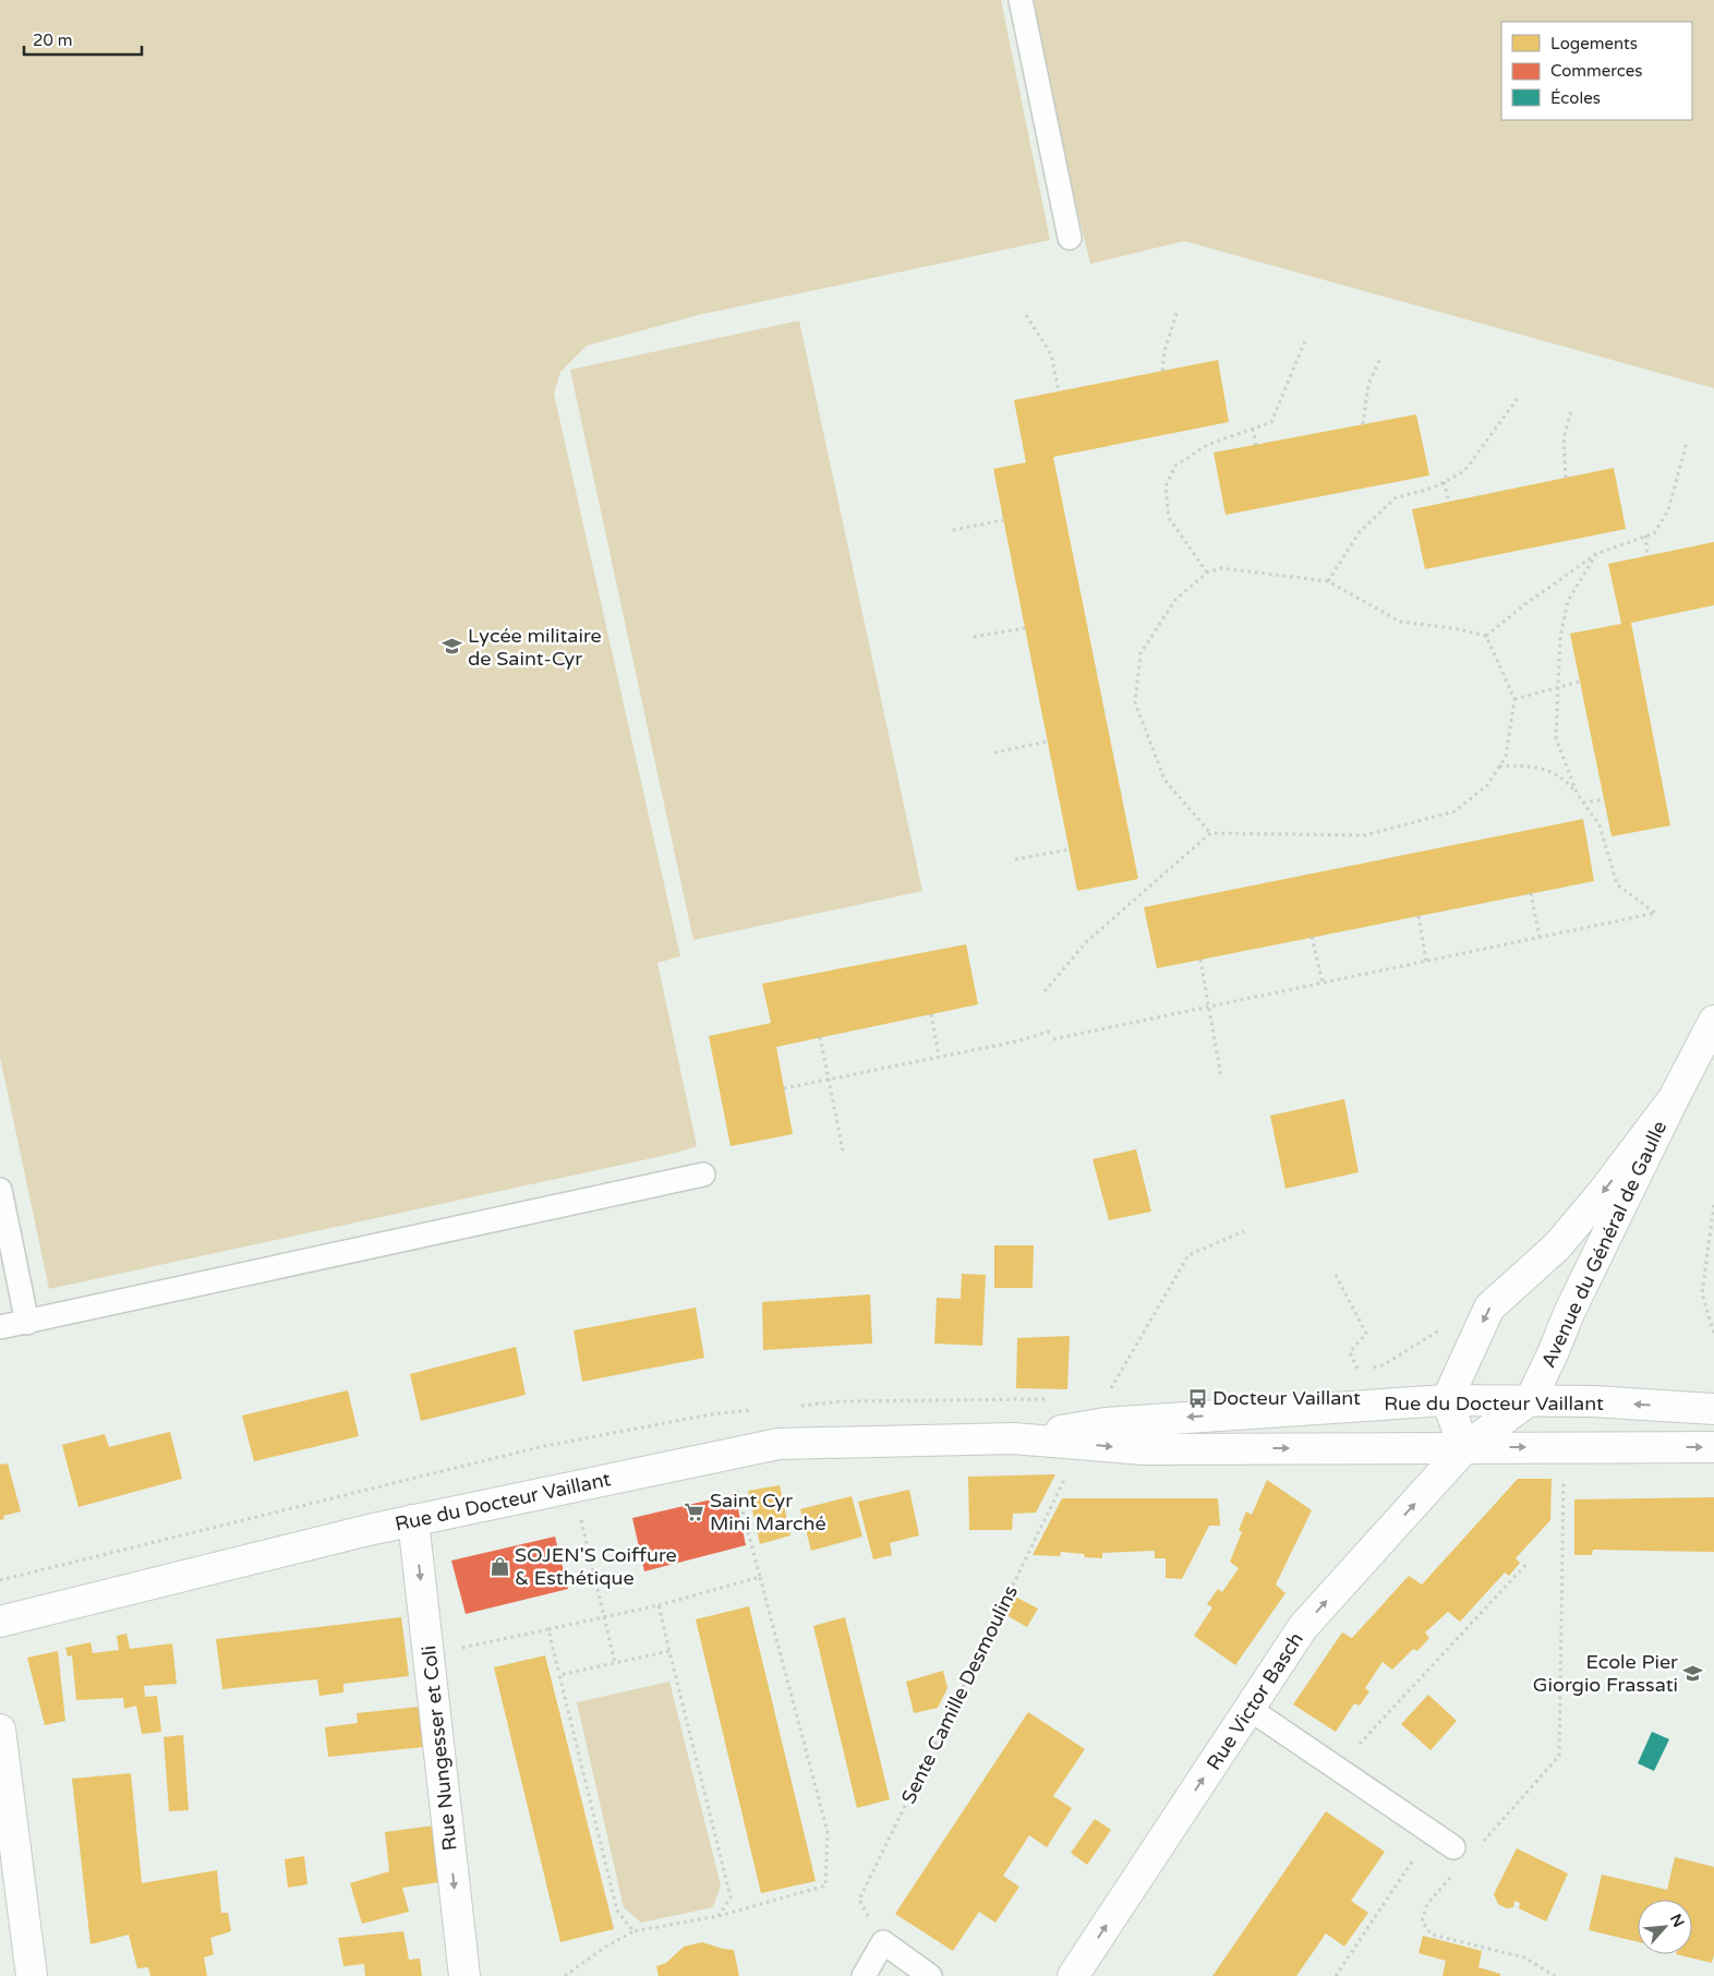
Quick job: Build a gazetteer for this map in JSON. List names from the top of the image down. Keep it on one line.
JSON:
{"streets":{"main road":["Avenue du Général de Gaulle","Rue du Docteur Vaillant","Rue Victor Basch","Rue Nungesser et Coli"],"path":["Sente Camille Desmoulins"]},"crossings":[["Avenue du Général de Gaulle","Rue du Docteur Vaillant"],["Avenue du Général de Gaulle","Rue Victor Basch"],["Rue du Docteur Vaillant","Sente Camille Desmoulins"],["Rue du Docteur Vaillant","Rue Victor Basch"],["Rue du Docteur Vaillant","Rue Nungesser et Coli"]],"one_way":["Rue Victor Basch","Rue Nungesser et Coli"],"places":{"school or university":["Lycée militaire de Saint-Cyr","Ecole Pier Giorgio Frassati"],"bus stop":["Docteur Vaillant"],"supermarket":["Saint Cyr Mini Marché"],"shop":["SOJEN'S Coiffure & Esthétique"]},"legend":["Logements","Commerces","Écoles"],"scale_bar":"20 m","north":"top right"}
